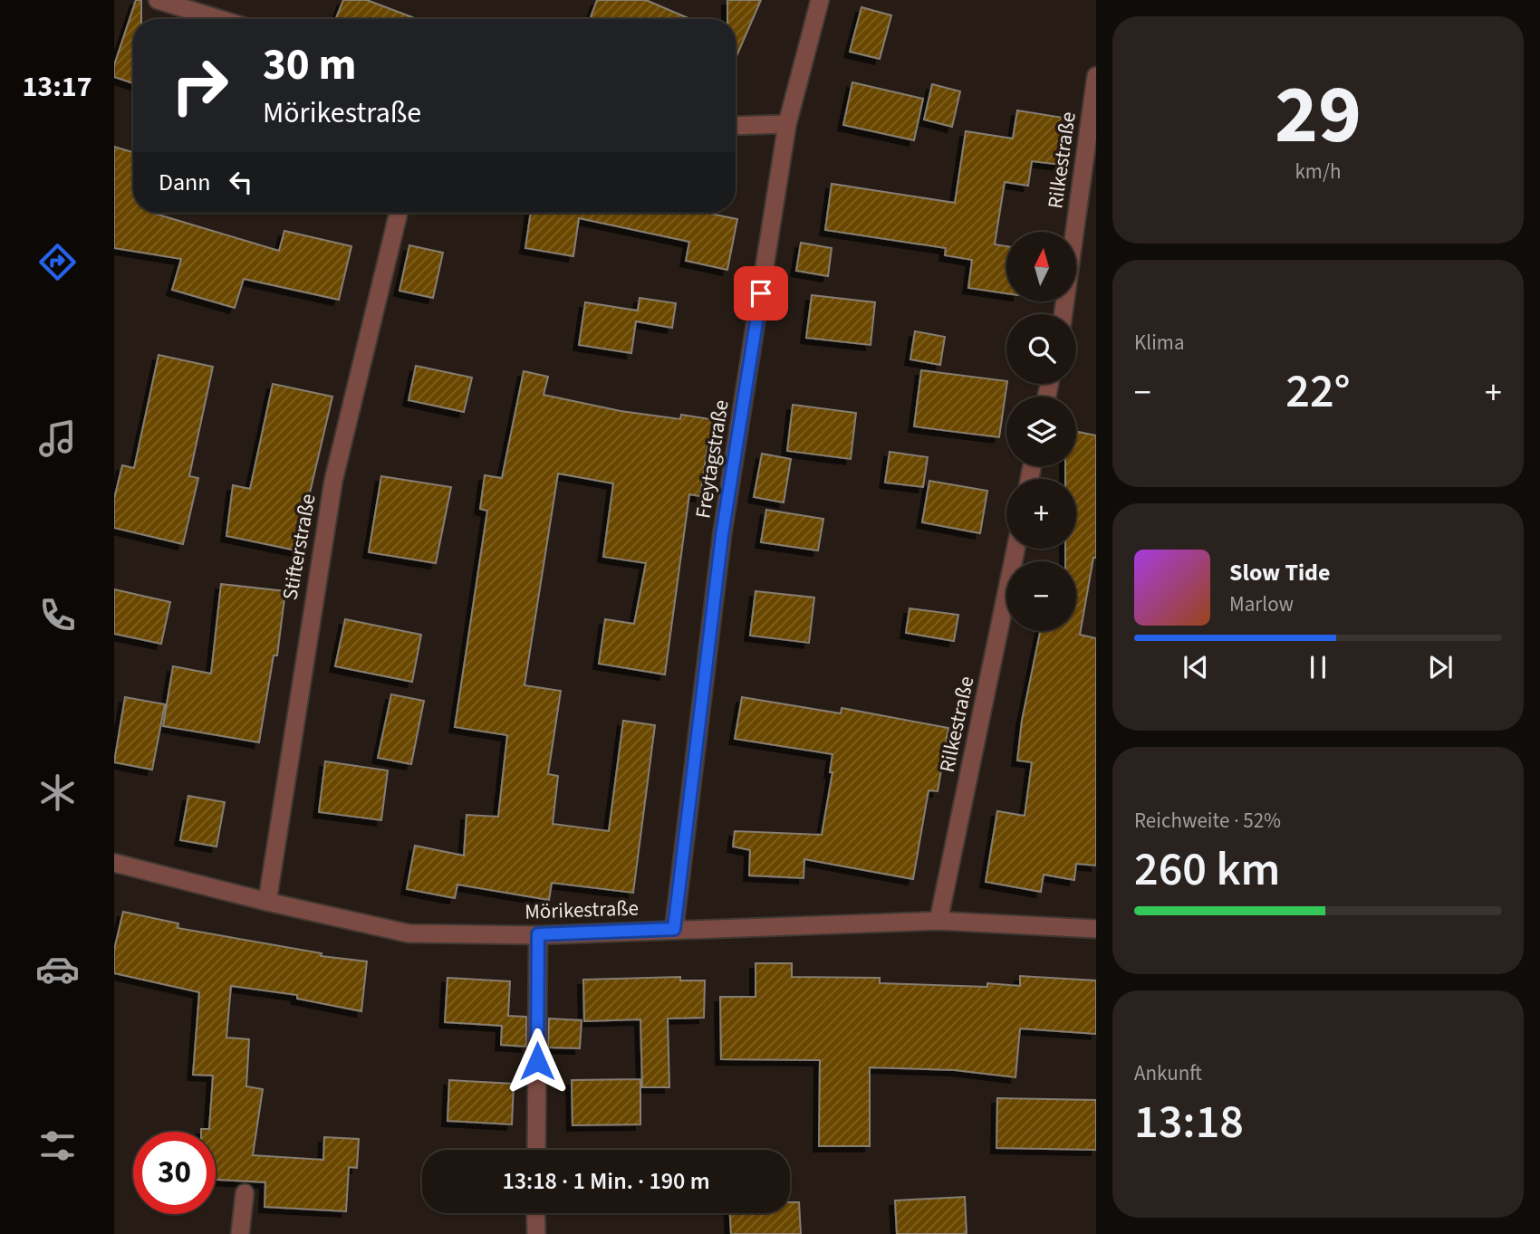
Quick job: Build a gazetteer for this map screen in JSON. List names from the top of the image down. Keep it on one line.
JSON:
{"streets":{"street":["Rilkestraße","Freytagstraße","Stifterstraße","Mörikestraße"]},"crossings":[["Rilkestraße","Mörikestraße"],["Freytagstraße","Mörikestraße"],["Stifterstraße","Mörikestraße"]],"north":"top","page":{"tabs":"13:17","tile":[["29","km/h"],"Klima",["Reichweite · 52%","260 km"],["Ankunft","13:18"]],"turn":["30 m","Mörikestraße"],"then":"Dann","map_buttons":["+","−"],"heat":["−","22°","+"],"song":["Slow Tide","Marlow"],"limit":"30","trip":"13:18 · 1 Min. · 190 m"}}
